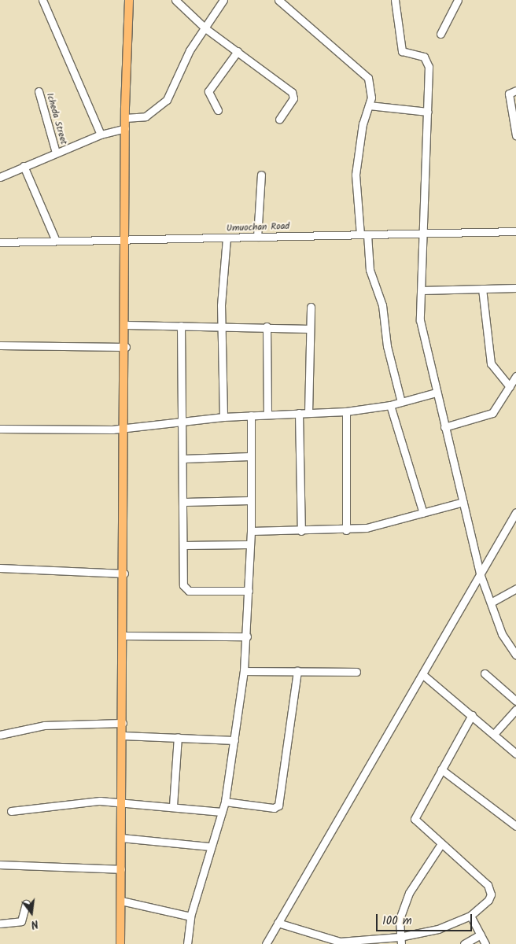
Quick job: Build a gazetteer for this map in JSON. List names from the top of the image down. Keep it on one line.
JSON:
{"streets":{"street":["Icheda Street","Umuochan Road"]},"scale_bar":"100 m","north":"bottom"}
